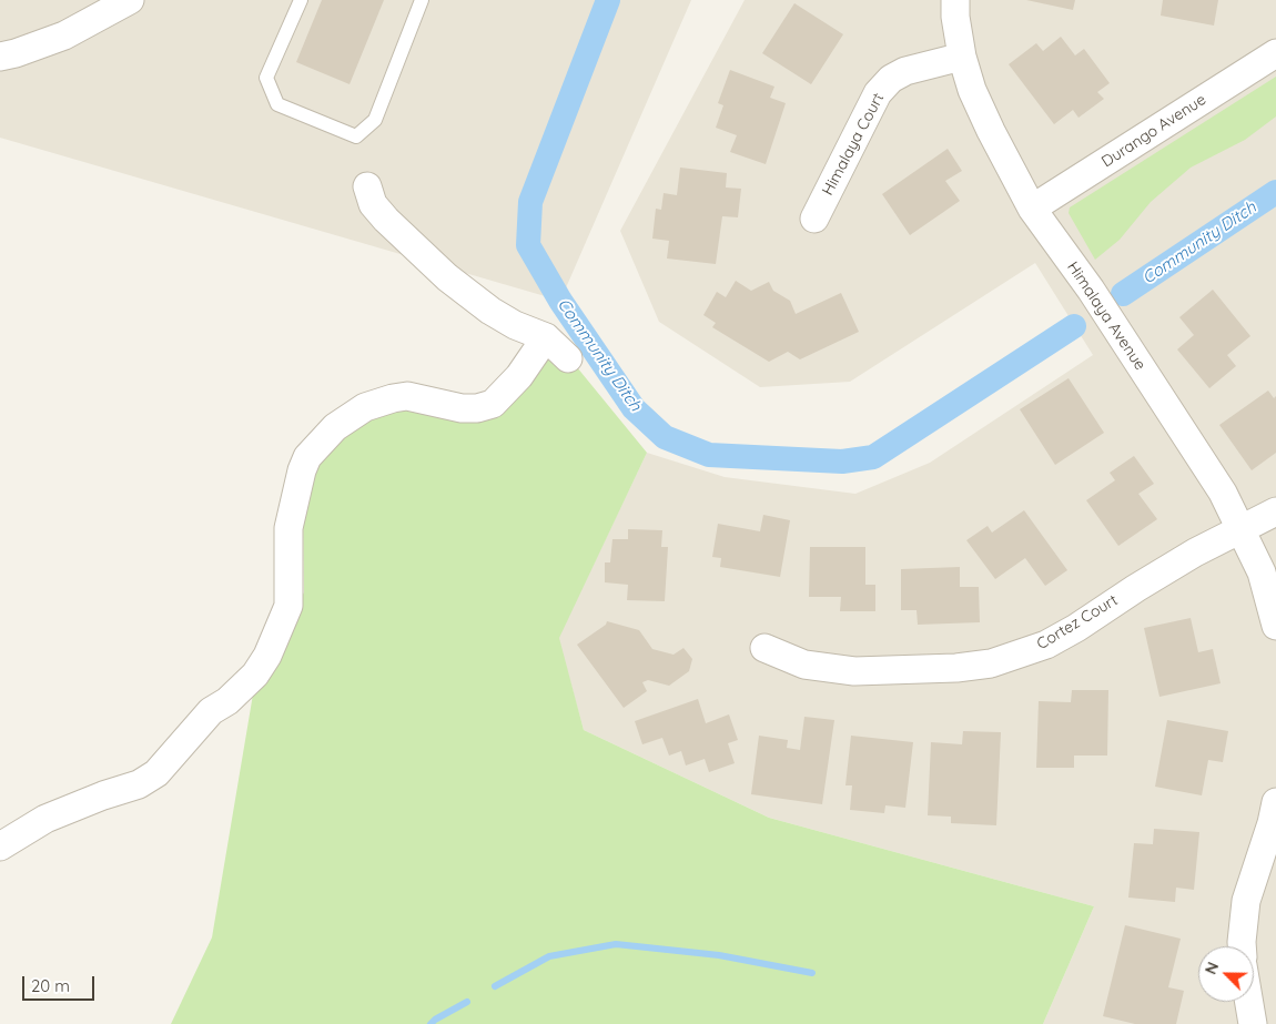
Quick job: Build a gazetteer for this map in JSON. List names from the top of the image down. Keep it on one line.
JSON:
{"streets":{"street":["Durango Avenue","Himalaya Court","Himalaya Avenue","Cortez Court"]},"crossings":[["Durango Avenue","Himalaya Avenue"],["Himalaya Court","Himalaya Avenue"],["Himalaya Avenue","Cortez Court"]],"water":["Community Ditch"],"scale_bar":"20 m","north":"top left"}
